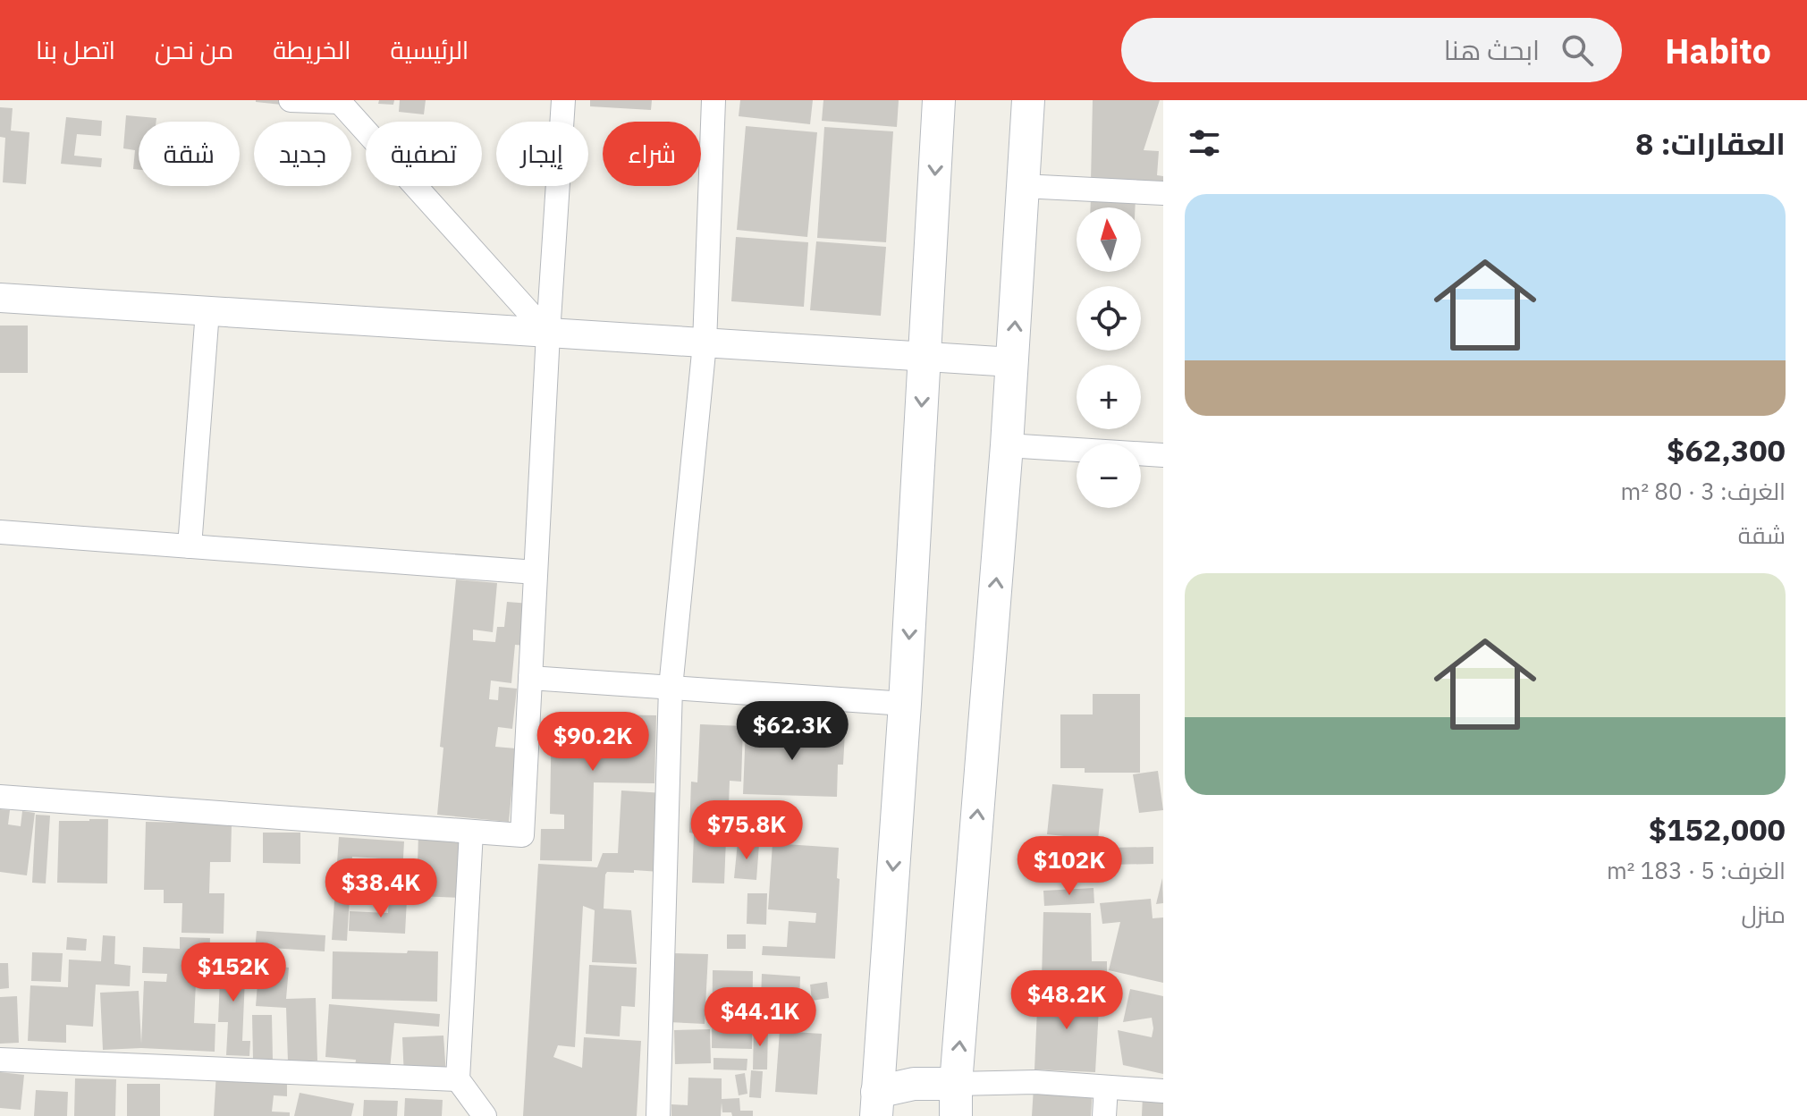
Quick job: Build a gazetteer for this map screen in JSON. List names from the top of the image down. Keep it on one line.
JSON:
{"north":"top","page":{"header":"Habito","search":"ابحث هنا","nav":["الرئيسية","الخريطة","من نحن","اتصل بنا"],"heading":"العقارات: 8","chip":["شراء","إيجار","تصفية","جديد","شقة"],"list":[{"name":"$62,300","note":"الغرف: 3 · 80 m² · شقة"},{"name":"$152,000","note":"الغرف: 5 · 183 m² · منزل"}],"map_buttons":["+","−"],"price":["$62.3K","$90.2K","$75.8K","$102K","$38.4K","$152K","$48.2K","$44.1K"]}}
